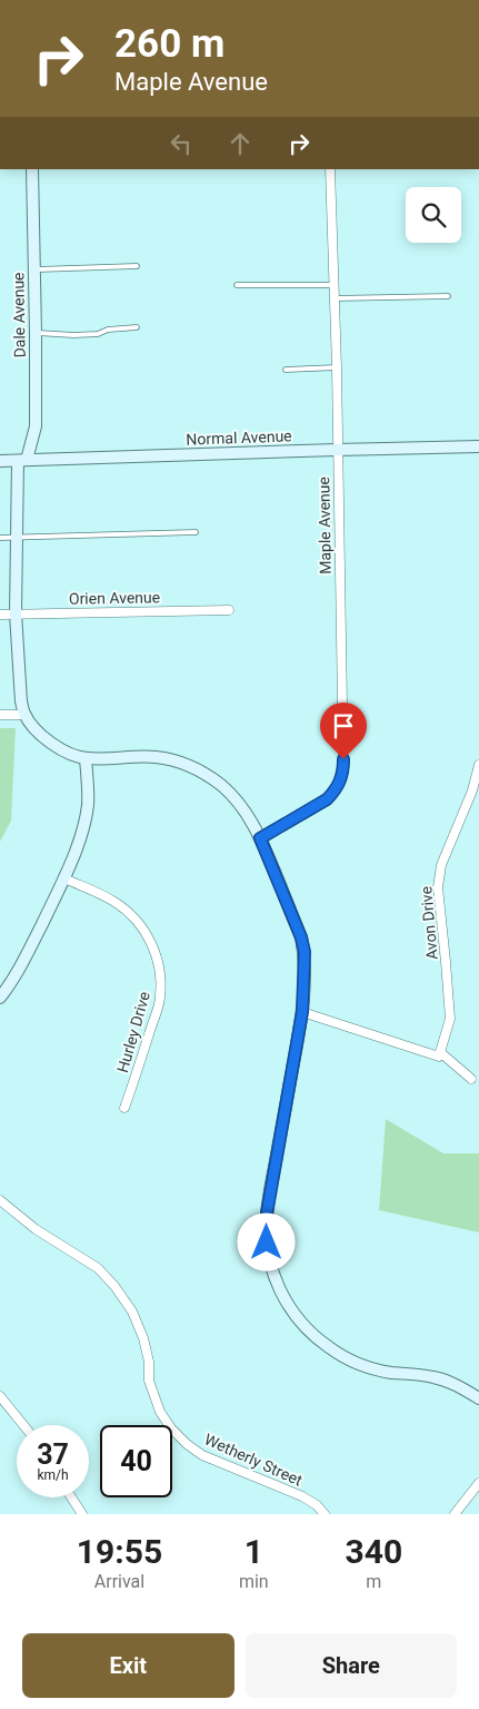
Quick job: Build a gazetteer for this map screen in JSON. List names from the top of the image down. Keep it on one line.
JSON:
{"streets":{"street":["Dale Avenue","Normal Avenue","Maple Avenue","Orien Avenue","Avon Drive","Hurley Drive","Wetherly Street"]},"crossings":[["Dale Avenue","Normal Avenue"],["Dale Avenue","Orien Avenue"],["Normal Avenue","Maple Avenue"]],"page":{"turn":["260 m","Maple Avenue"],"speed":"37 km/h","limit":"40","eta":["19:55","Arrival","1","min","340","m"],"buttons":["Exit","Share"]}}
